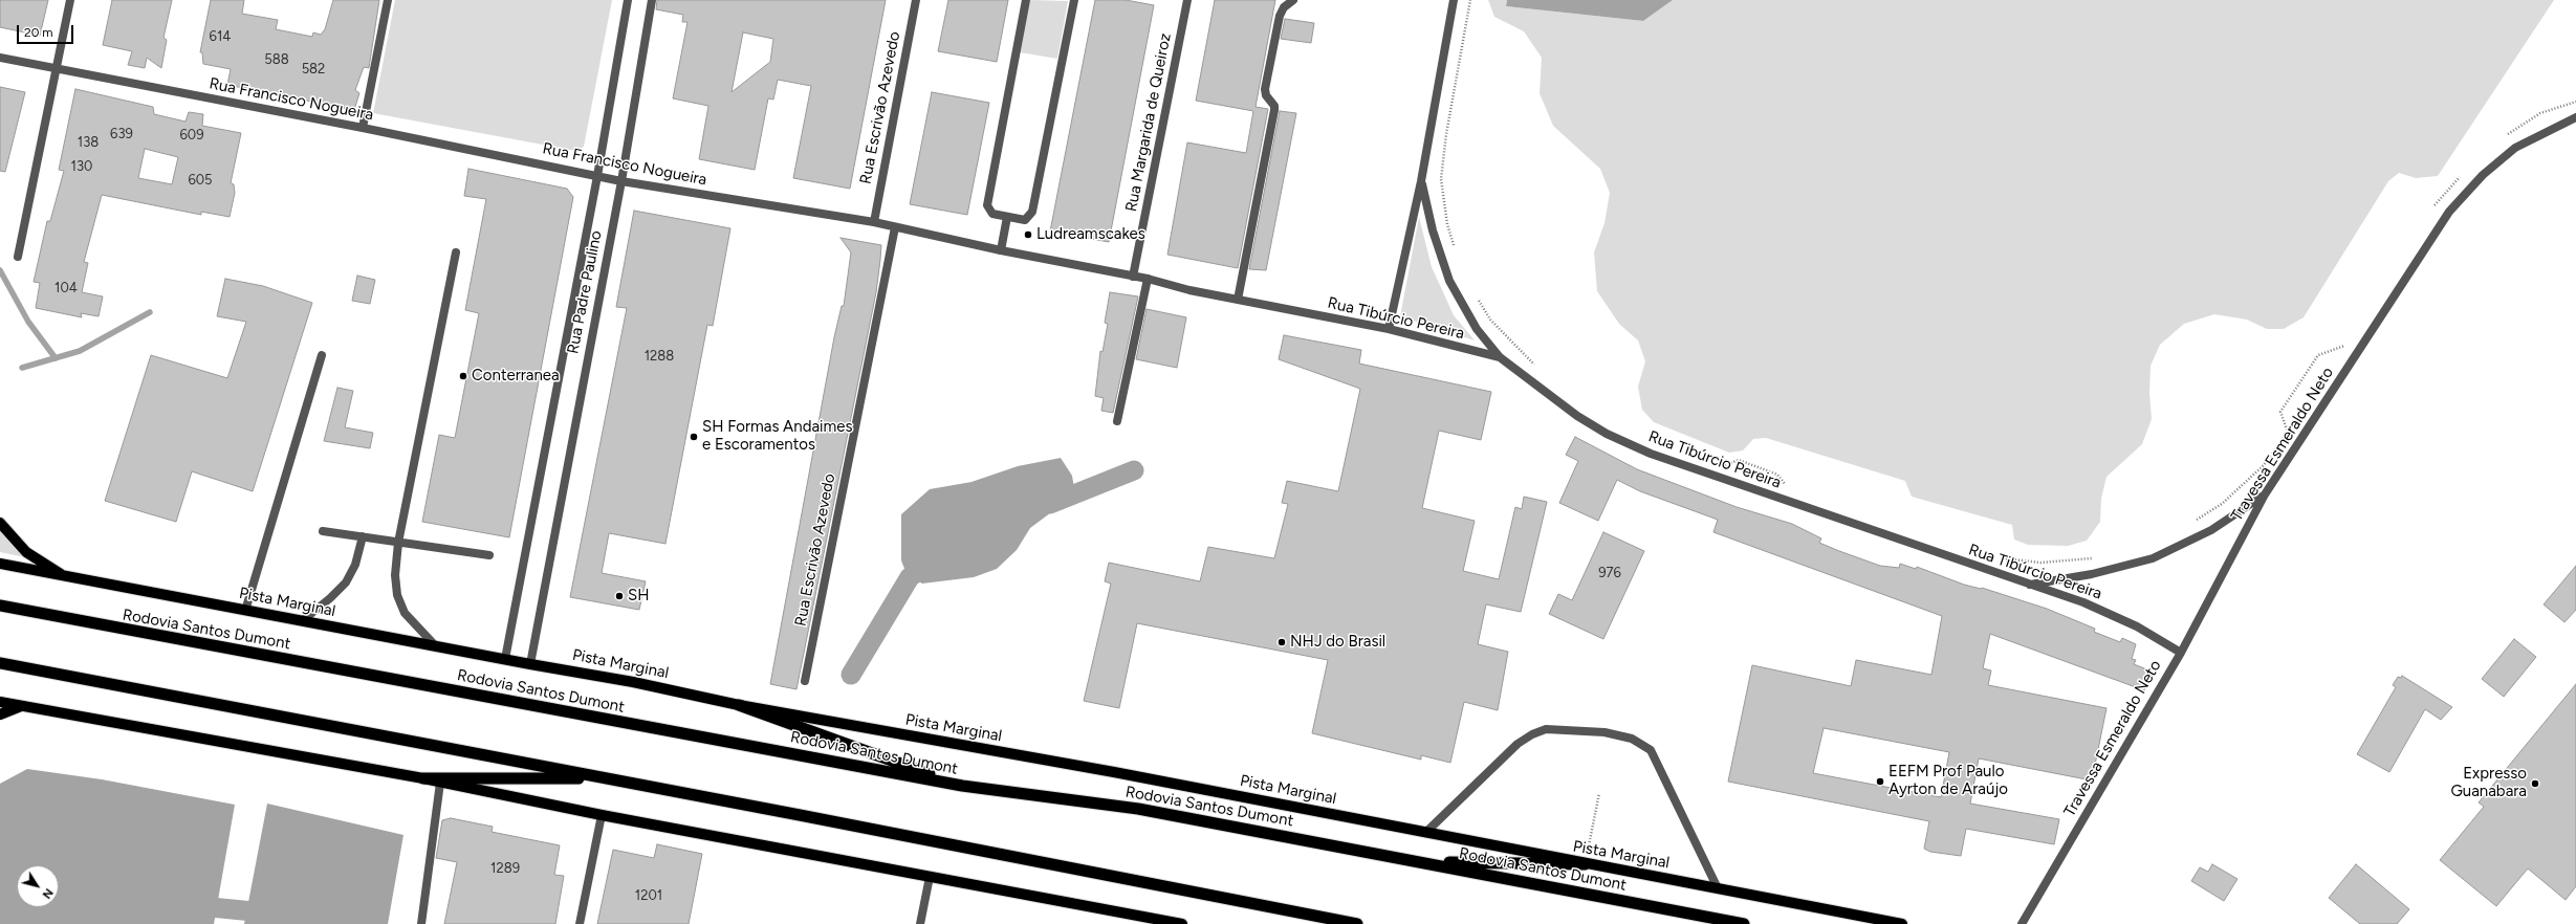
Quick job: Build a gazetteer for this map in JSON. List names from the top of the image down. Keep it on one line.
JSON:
{"streets":{"highway":["Rodovia Santos Dumont"],"main road":["Pista Marginal"],"street":["Rua Francisco Nogueira","Rua Escrivão Azevedo","Rua Margarida de Queiroz","Rua Padre Paulino","Rua Tibúrcio Pereira","Travessa Esmeraldo Neto"]},"crossings":[["Rua Francisco Nogueira","Rua Escrivão Azevedo"],["Rua Francisco Nogueira","Rua Margarida de Queiroz"],["Rua Francisco Nogueira","Rua Padre Paulino"],["Rua Francisco Nogueira","Rua Tibúrcio Pereira"],["Rua Padre Paulino","Pista Marginal"],["Rua Tibúrcio Pereira","Travessa Esmeraldo Neto"]],"places":["Ludreamscakes","Conterranea","SH Formas Andaimes e Escoramentos","SH","NHJ do Brasil","EEFM Prof Paulo Ayrton de Araújo","Expresso Guanabara"],"house_numbers":["614","588","582","639","609","138","130","605","104","1288","976","1289","1201"],"scale_bar":"20 m","north":"bottom right"}
